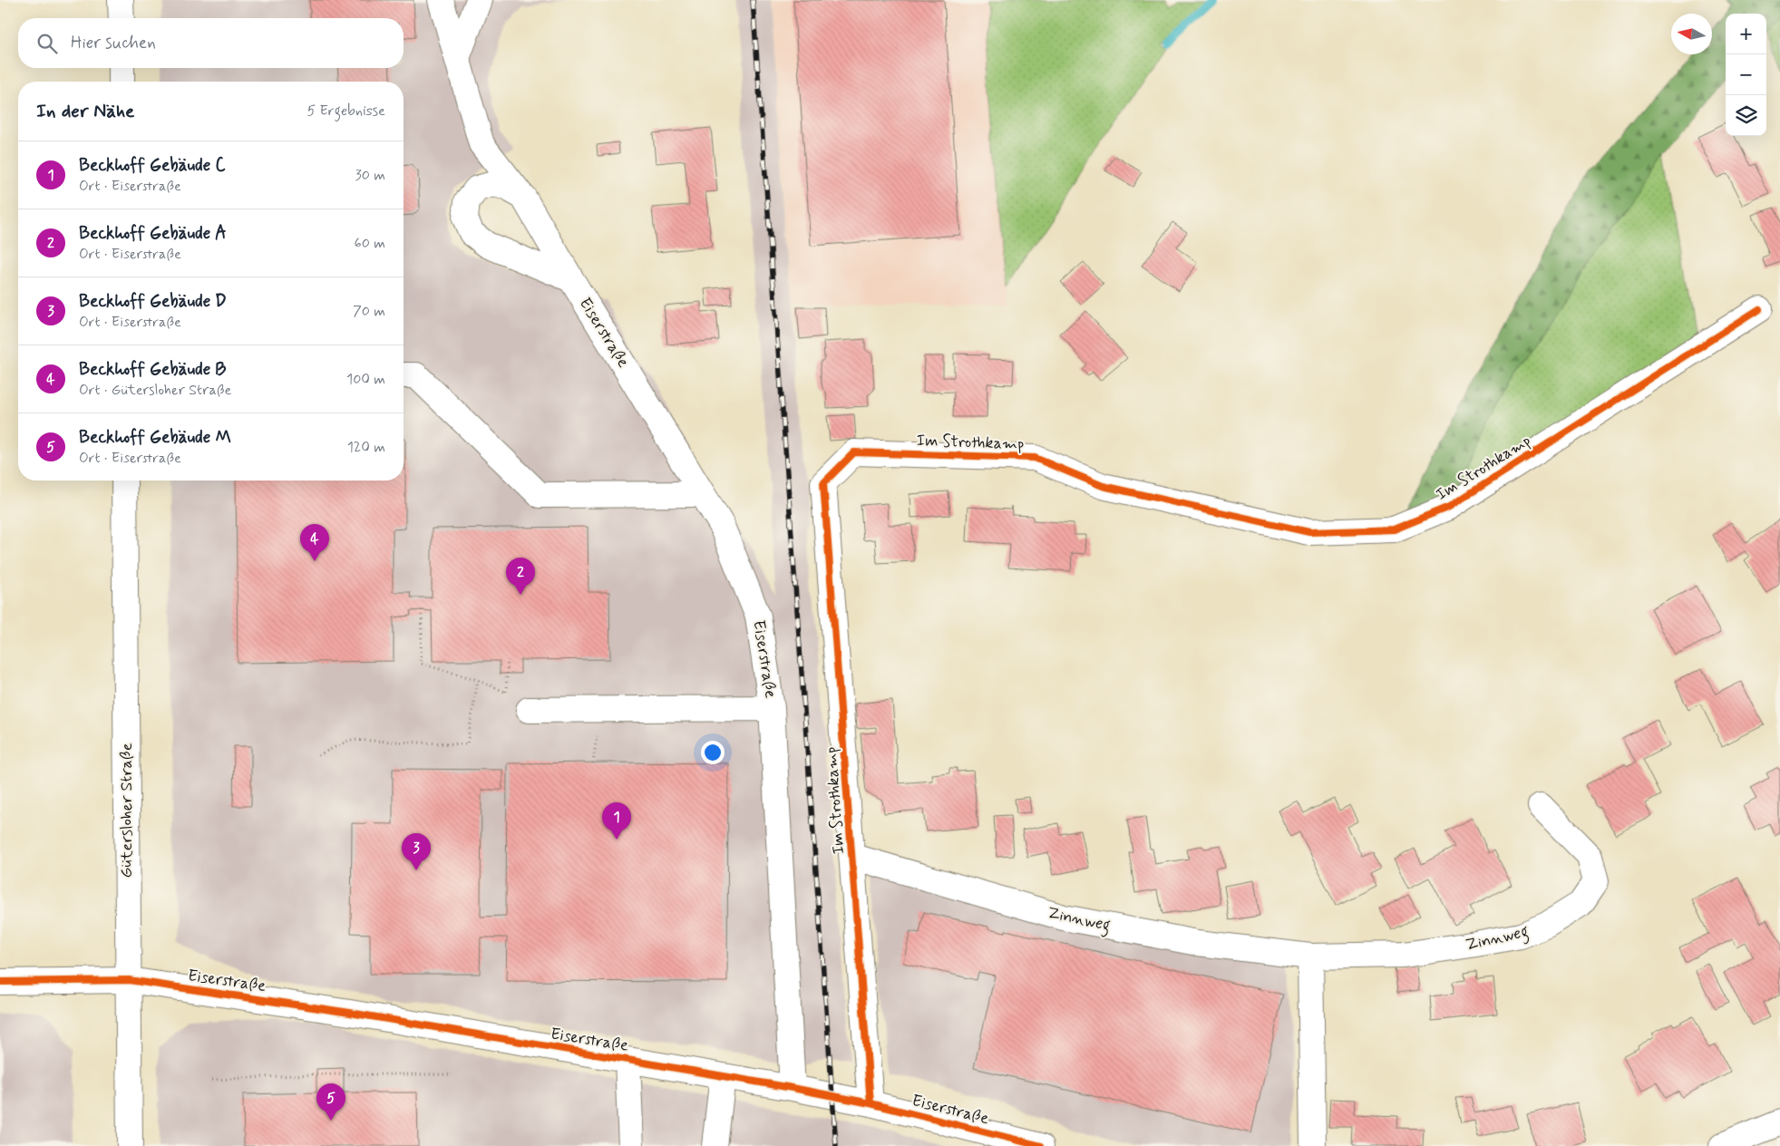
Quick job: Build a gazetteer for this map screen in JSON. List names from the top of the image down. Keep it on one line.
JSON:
{"streets":{"street":["Eiserstraße","Im Strothkamp","Gütersloher Straße","Zinnweg"]},"crossings":[["Eiserstraße","Im Strothkamp"],["Eiserstraße","Gütersloher Straße"],["Im Strothkamp","Zinnweg"]],"north":"left","page":{"map_buttons":["+","−"],"search":"Hier suchen","heading":["In der Nähe","5 Ergebnisse"],"list":[{"mark":"1","name":"Beckhoff Gebäude C","note":"Ort · Eiserstraße","value":"30 m"},{"mark":"2","name":"Beckhoff Gebäude A","note":"Ort · Eiserstraße","value":"60 m"},{"mark":"3","name":"Beckhoff Gebäude D","note":"Ort · Eiserstraße","value":"70 m"},{"mark":"4","name":"Beckhoff Gebäude B","note":"Ort · Gütersloher Straße","value":"100 m"},{"mark":"5","name":"Beckhoff Gebäude M","note":"Ort · Eiserstraße","value":"120 m"}],"pins":["4","2","1","3","5"]}}
